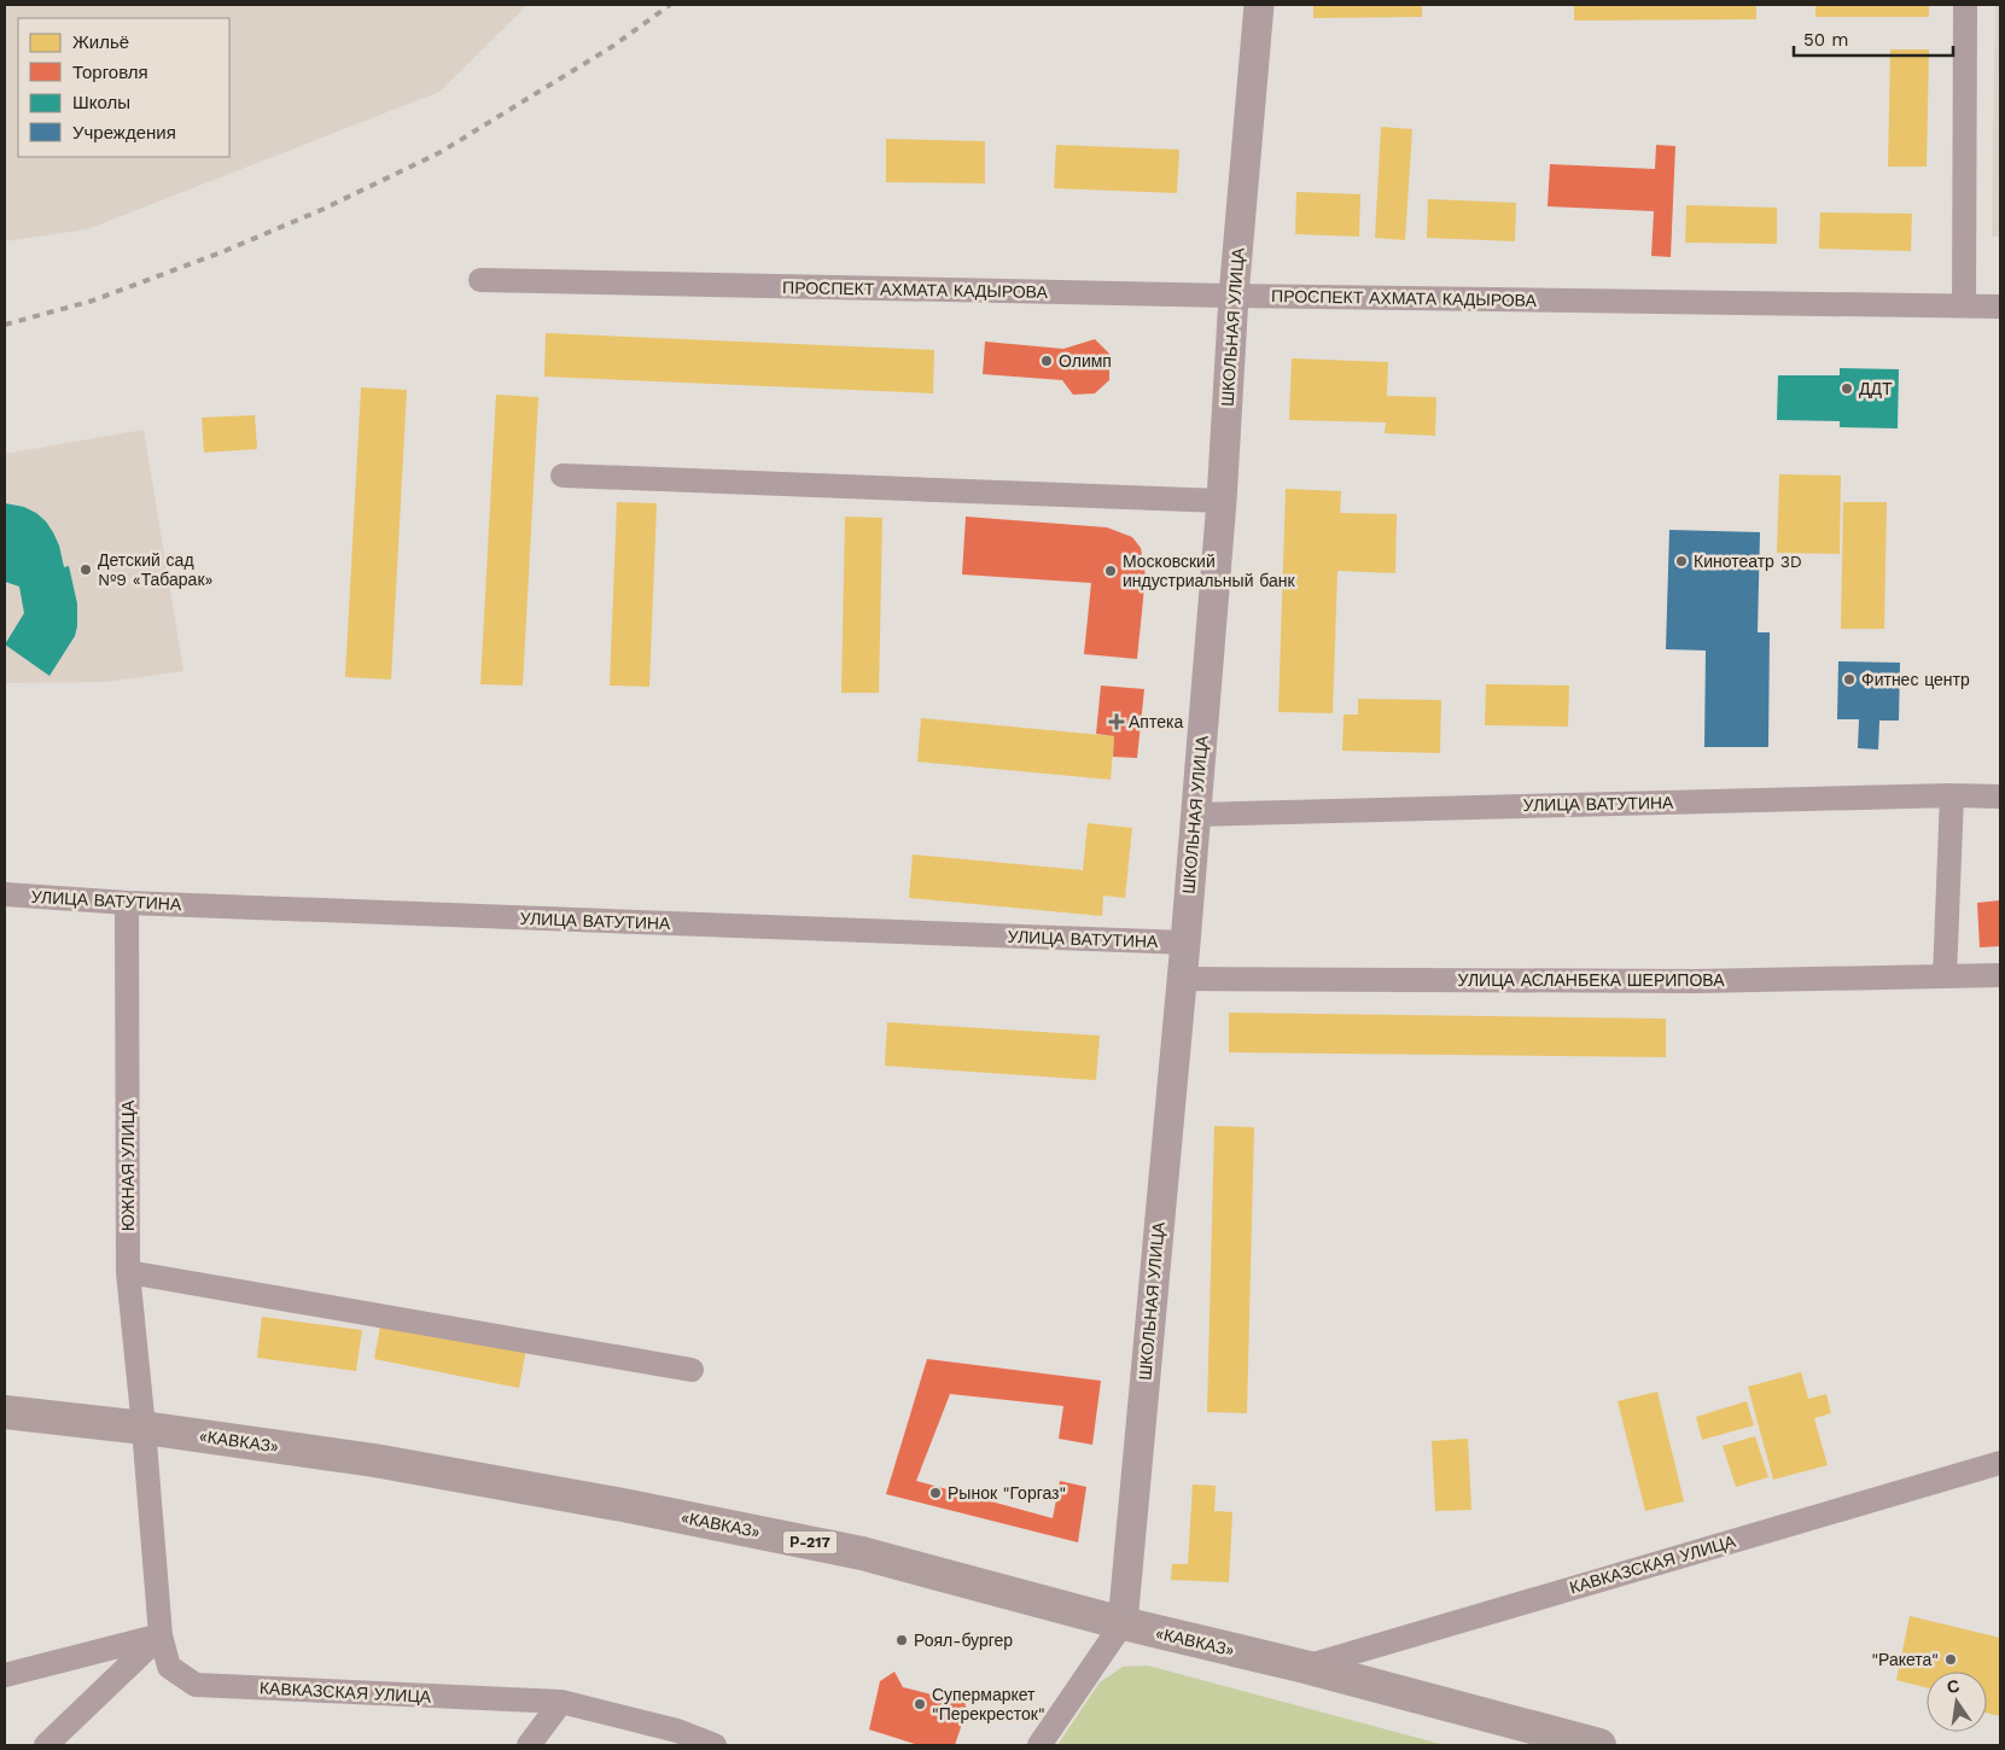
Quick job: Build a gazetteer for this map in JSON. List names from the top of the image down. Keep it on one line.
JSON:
{"streets":{"main road":["«КАВКАЗ»","Р-217"],"street":["ПРОСПЕКТ АХМАТА КАДЫРОВА","ШКОЛЬНАЯ УЛИЦА","УЛИЦА ВАТУТИНА","УЛИЦА АСЛАНБЕКА ШЕРИПОВА","ЮЖНАЯ УЛИЦА","КАВКАЗСКАЯ УЛИЦА"]},"crossings":[["ПРОСПЕКТ АХМАТА КАДЫРОВА","ШКОЛЬНАЯ УЛИЦА"],["ШКОЛЬНАЯ УЛИЦА","УЛИЦА ВАТУТИНА"],["ШКОЛЬНАЯ УЛИЦА","УЛИЦА АСЛАНБЕКА ШЕРИПОВА"],["ШКОЛЬНАЯ УЛИЦА","«КАВКАЗ»"],["УЛИЦА ВАТУТИНА","ЮЖНАЯ УЛИЦА"],["ЮЖНАЯ УЛИЦА","«КАВКАЗ»"],["ЮЖНАЯ УЛИЦА","КАВКАЗСКАЯ УЛИЦА"],["«КАВКАЗ»","КАВКАЗСКАЯ УЛИЦА"]],"places":{"other":["Олимп","ДДТ","Кинотеатр 3D","Детский сад №9 «Табарак»","Московский индустриальный банк","Фитнес центр","Рынок \"Горгаз\"","Роял-бургер","\"Ракета\"","Супермаркет \"Перекресток\""],"health":["Аптека"]},"legend":["Жильё","Торговля","Школы","Учреждения"],"scale_bar":"50 m","north":"top"}
